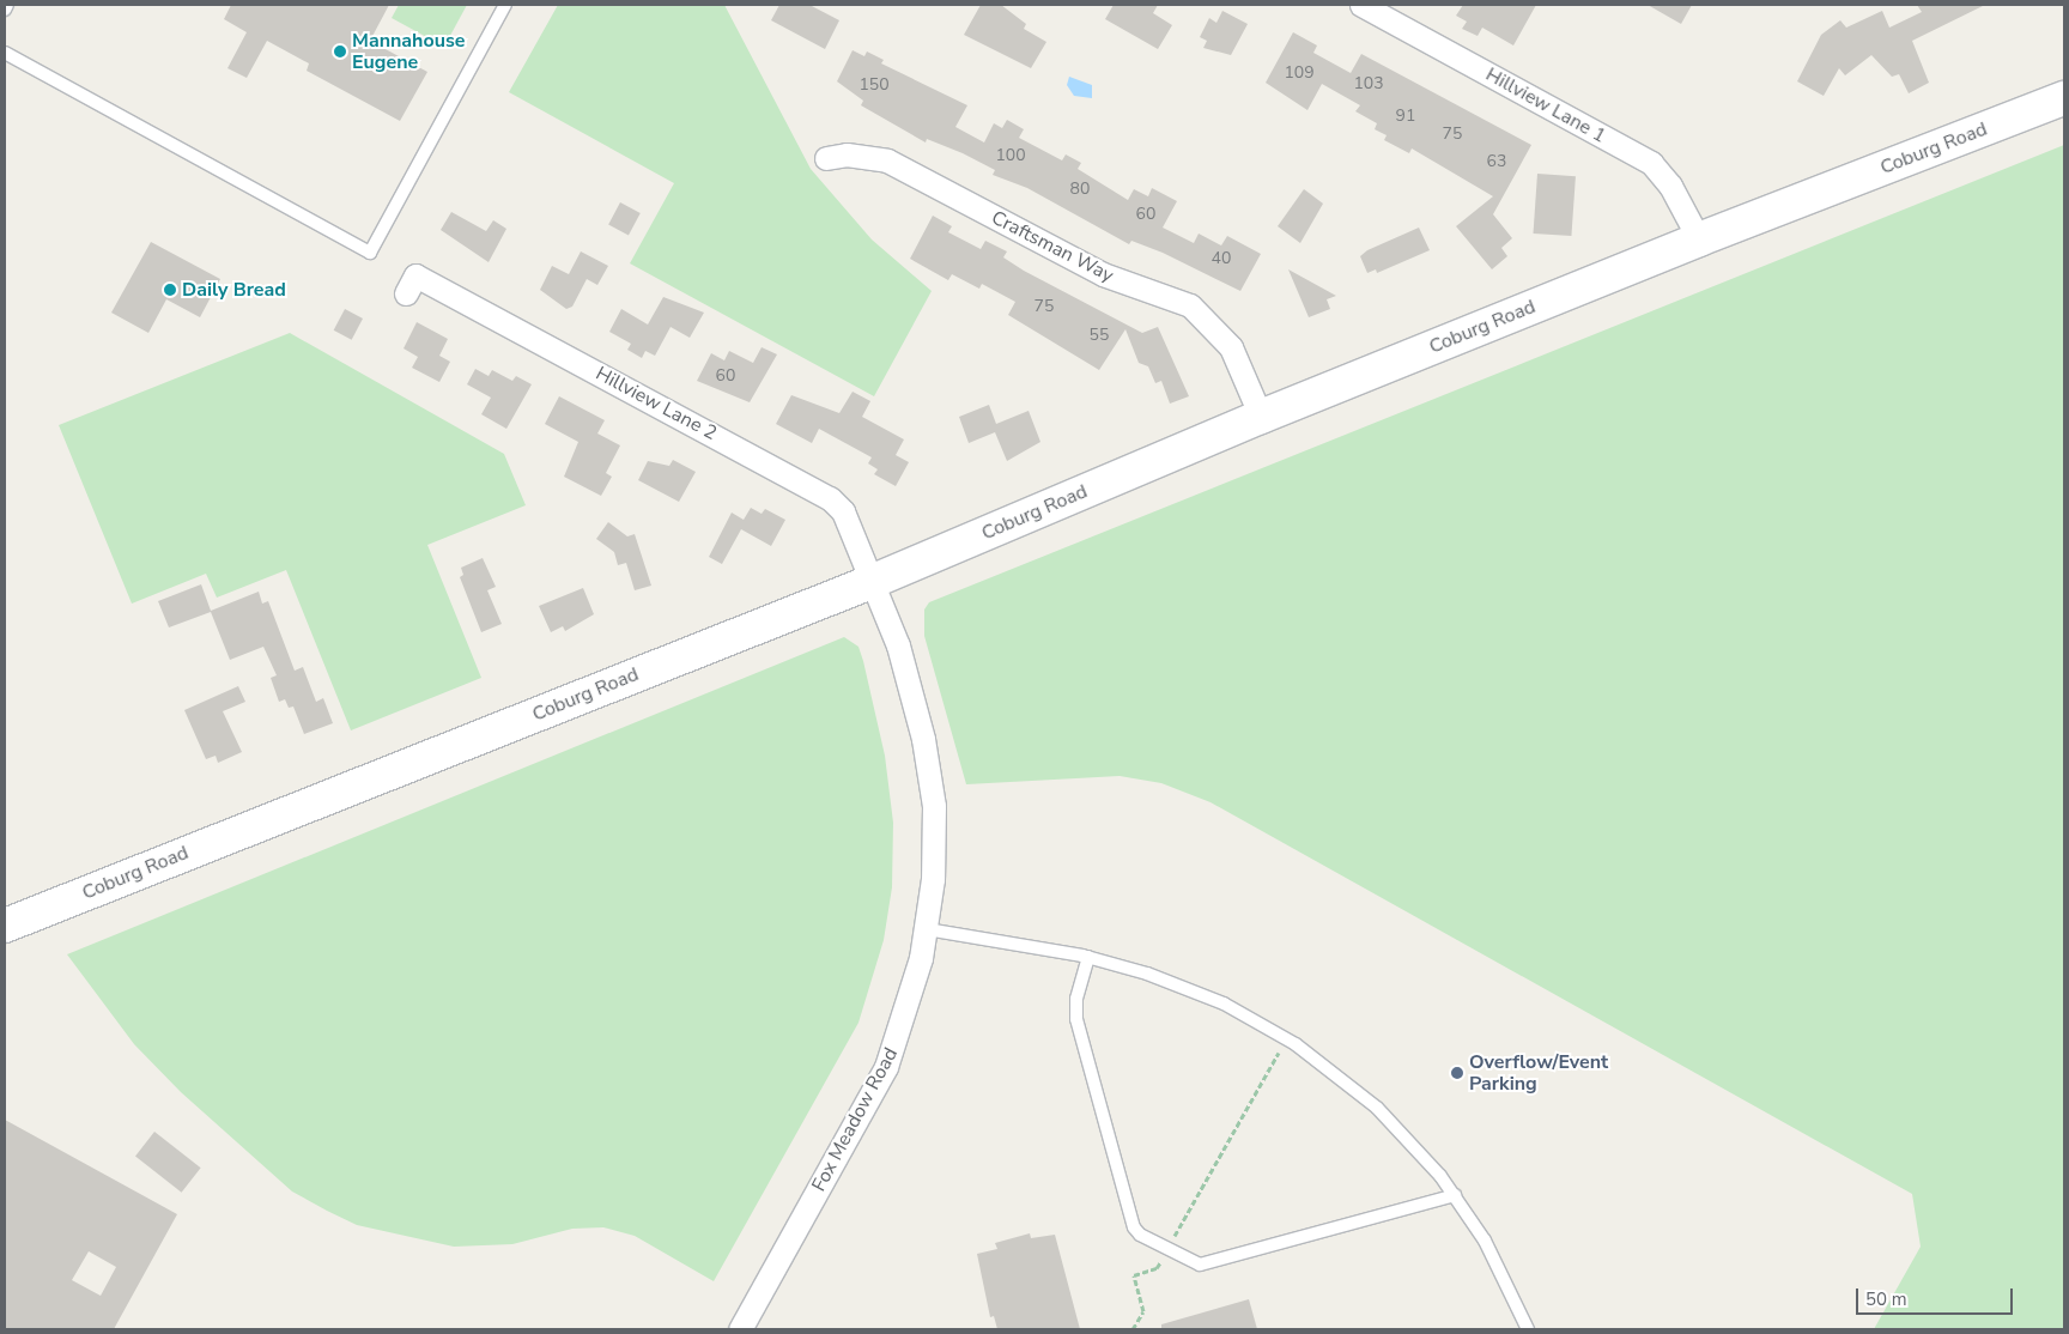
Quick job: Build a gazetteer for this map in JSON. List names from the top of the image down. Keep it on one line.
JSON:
{"streets":{"main road":["Coburg Road"],"street":["Hillview Lane 1","Craftsman Way","Hillview Lane 2","Fox Meadow Road"]},"crossings":[["Hillview Lane 1","Coburg Road"],["Coburg Road","Craftsman Way"],["Coburg Road","Hillview Lane 2"],["Coburg Road","Fox Meadow Road"],["Hillview Lane 2","Fox Meadow Road"]],"places":["Mannahouse Eugene","Daily Bread","Overflow/Event Parking"],"house_numbers":["109","103","150","91","75","100","63","80","60","40","75","55","60"],"scale_bar":"50 m"}
